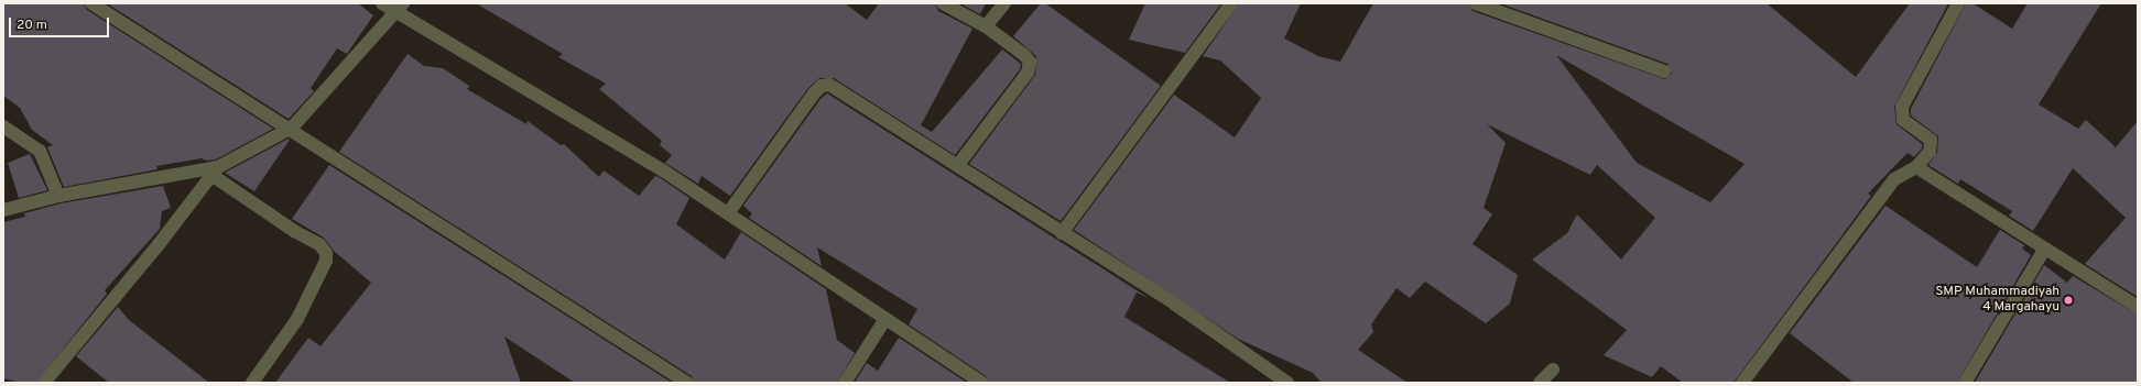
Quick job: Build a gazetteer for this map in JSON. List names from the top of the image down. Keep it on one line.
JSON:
{"places":["SMP Muhammadiyah 4 Margahayu"],"scale_bar":"20 m"}
